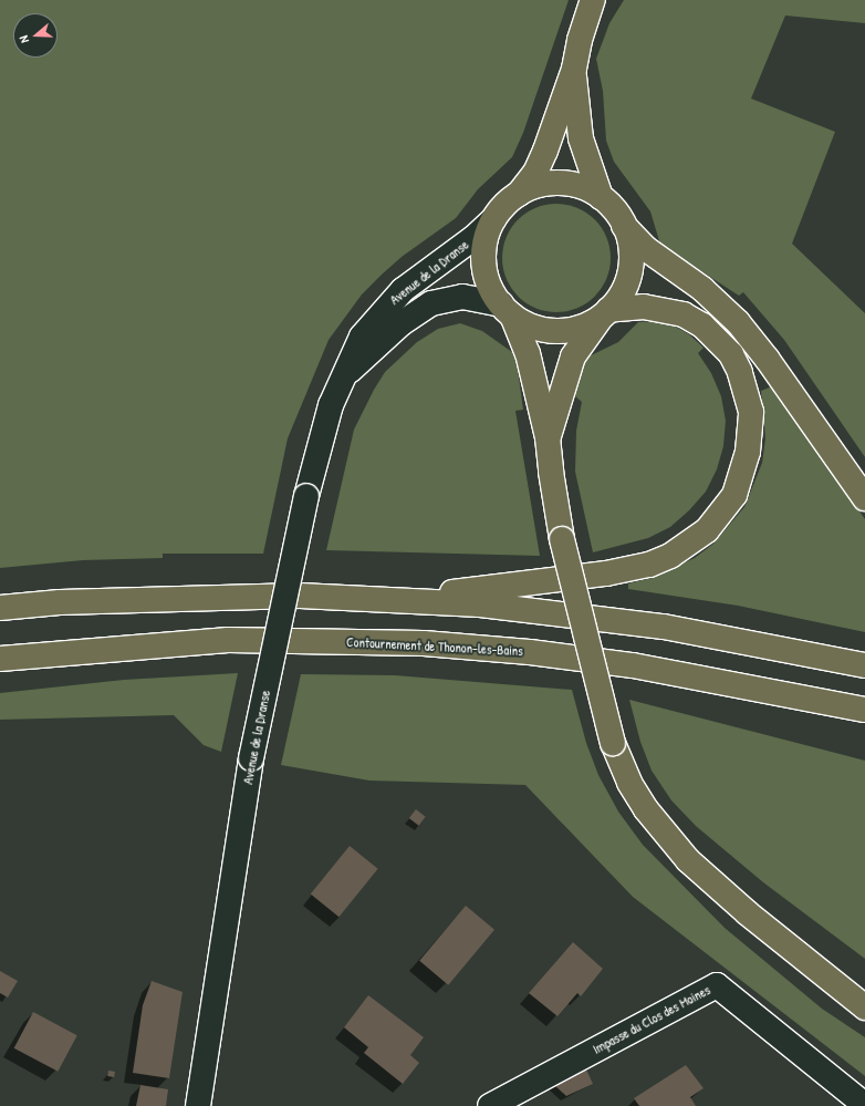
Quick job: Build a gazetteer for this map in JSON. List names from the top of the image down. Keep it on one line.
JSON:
{"streets":{"main road":["Avenue de la Dranse","Contournement de Thonon-les-Bains","Impasse du Clos des Moines"]},"north":"left"}
